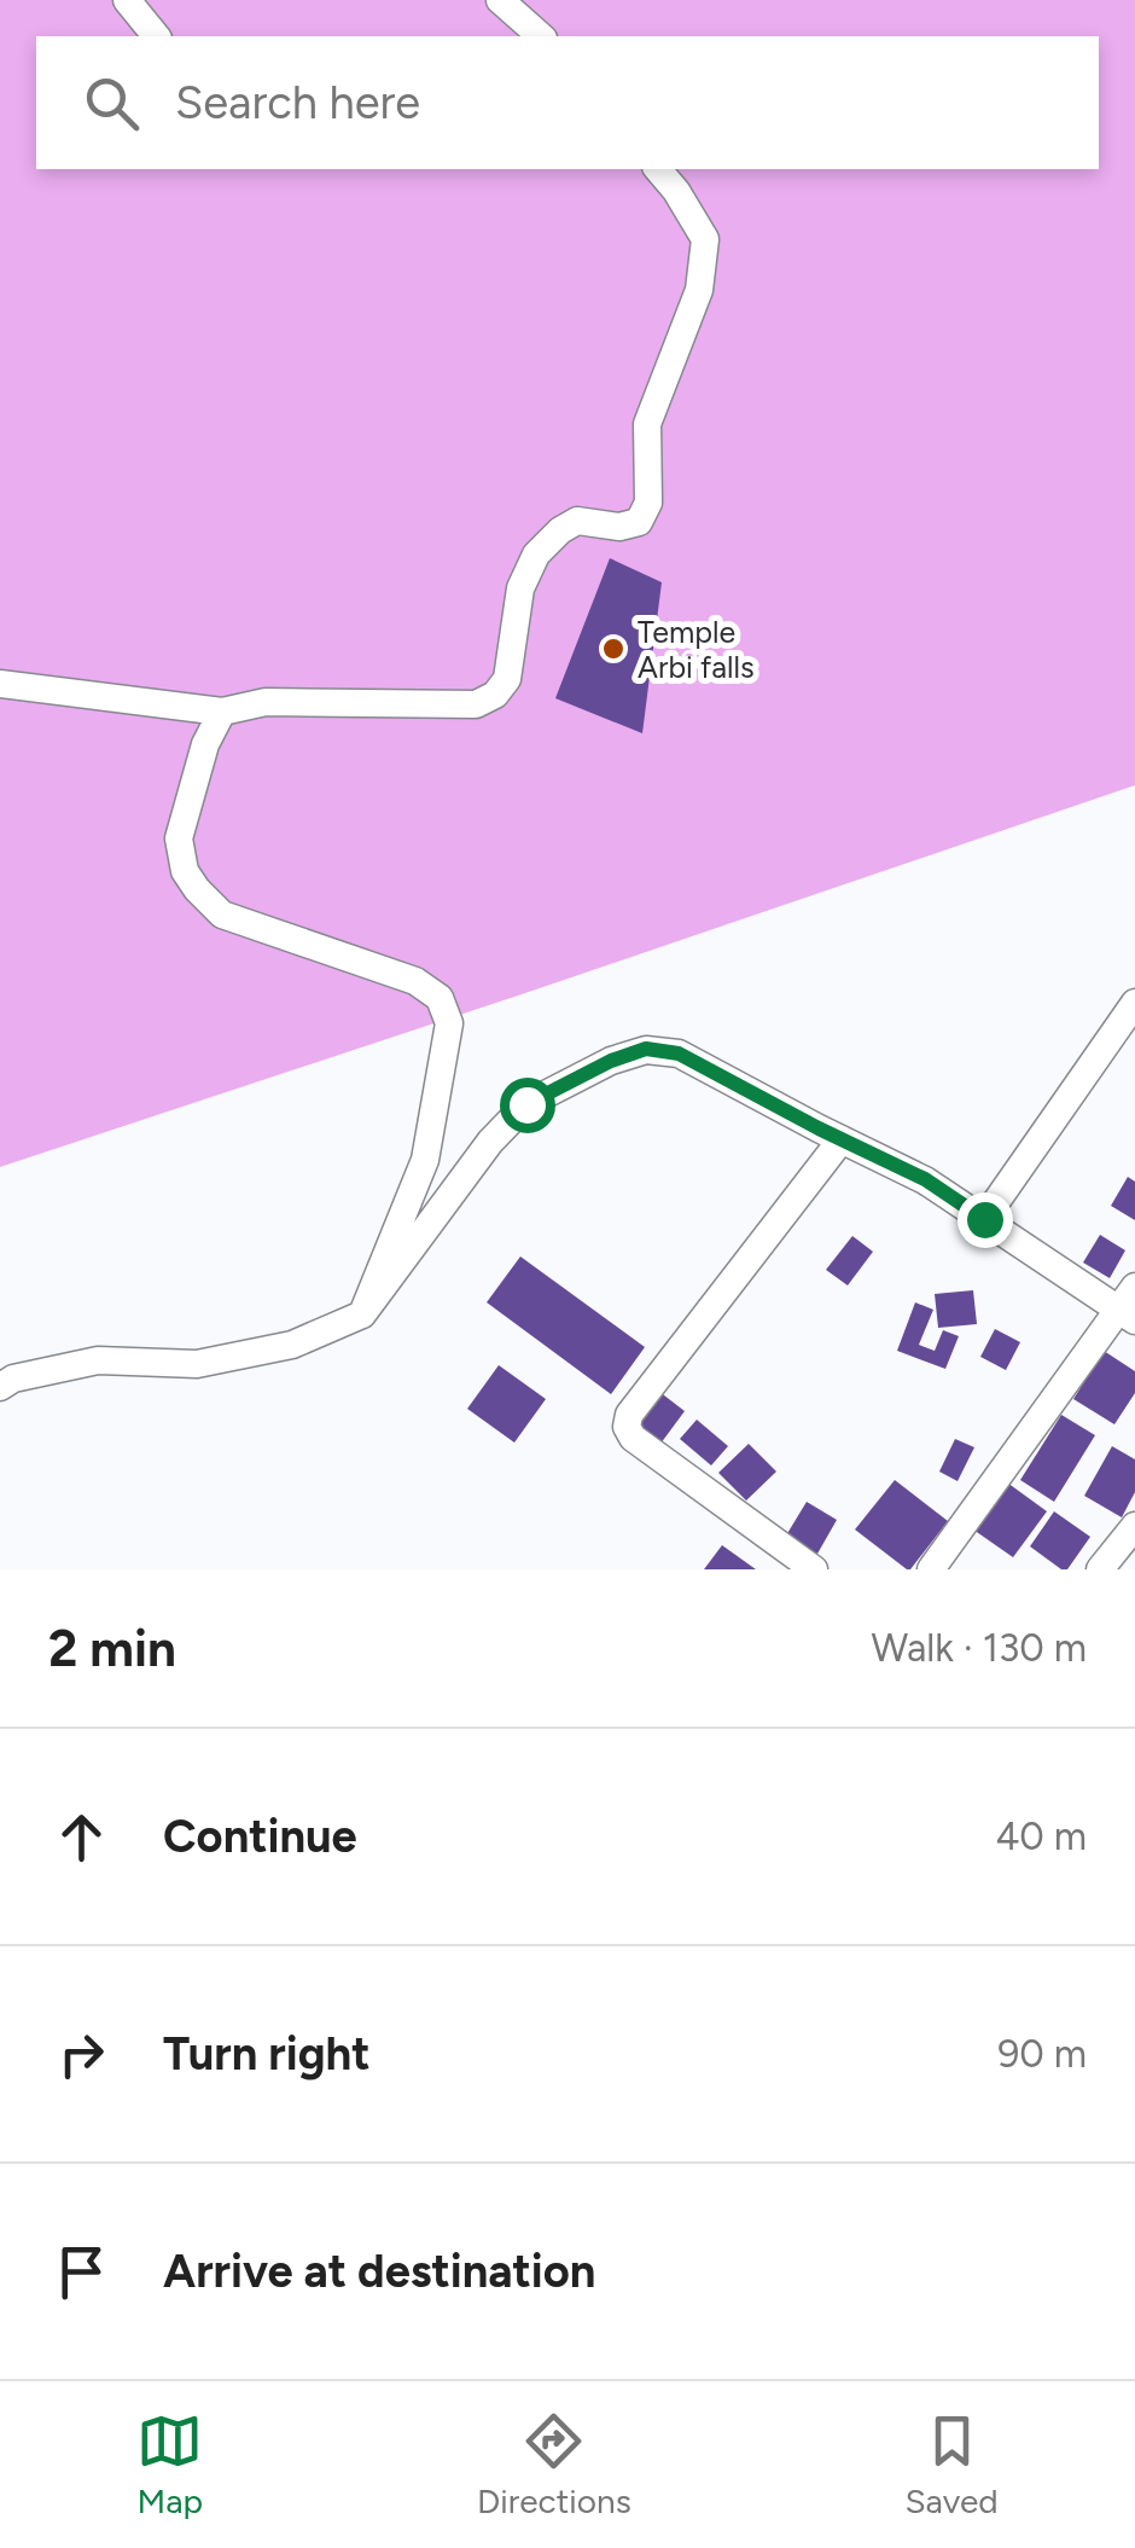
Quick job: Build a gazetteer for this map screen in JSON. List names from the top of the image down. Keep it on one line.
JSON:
{"places":["Temple Arbi falls"],"page":{"search":"Search here","heading":["2 min","Walk · 130 m"],"list":[["Continue","40 m"],["Turn right","90 m"],"Arrive at destination"],"nav":["Map","Directions","Saved"]}}
